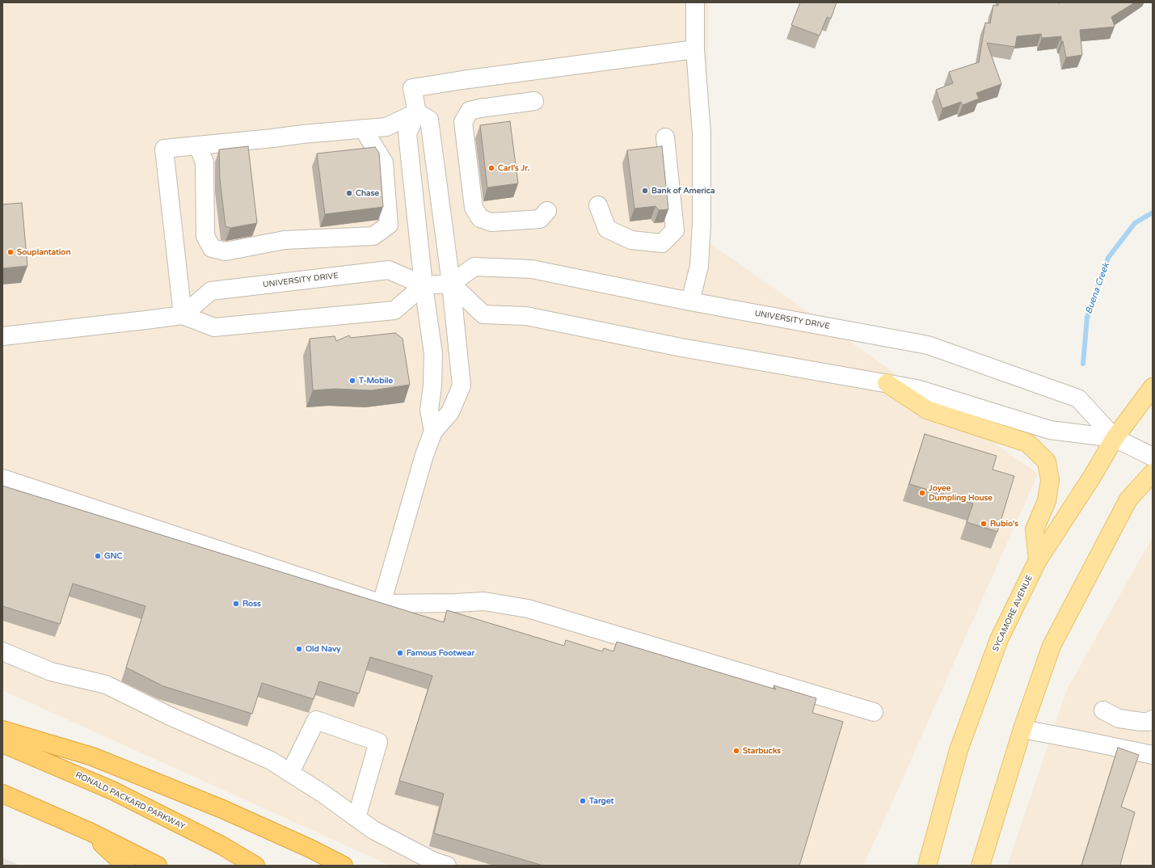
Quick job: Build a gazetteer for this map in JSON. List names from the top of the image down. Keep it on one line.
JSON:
{"streets":{"highway":["RONALD PACKARD PARKWAY"],"main road":["SYCAMORE AVENUE"],"street":["UNIVERSITY DRIVE"]},"crossings":[["UNIVERSITY DRIVE","SYCAMORE AVENUE"]],"water":["Buena Creek"],"places":["Carl's Jr.","Bank of America","Chase","Souplantation","T-Mobile","Joyee Dumpling House","Rubio's","GNC","Ross","Old Navy","Famous Footwear","Starbucks","Target"]}
